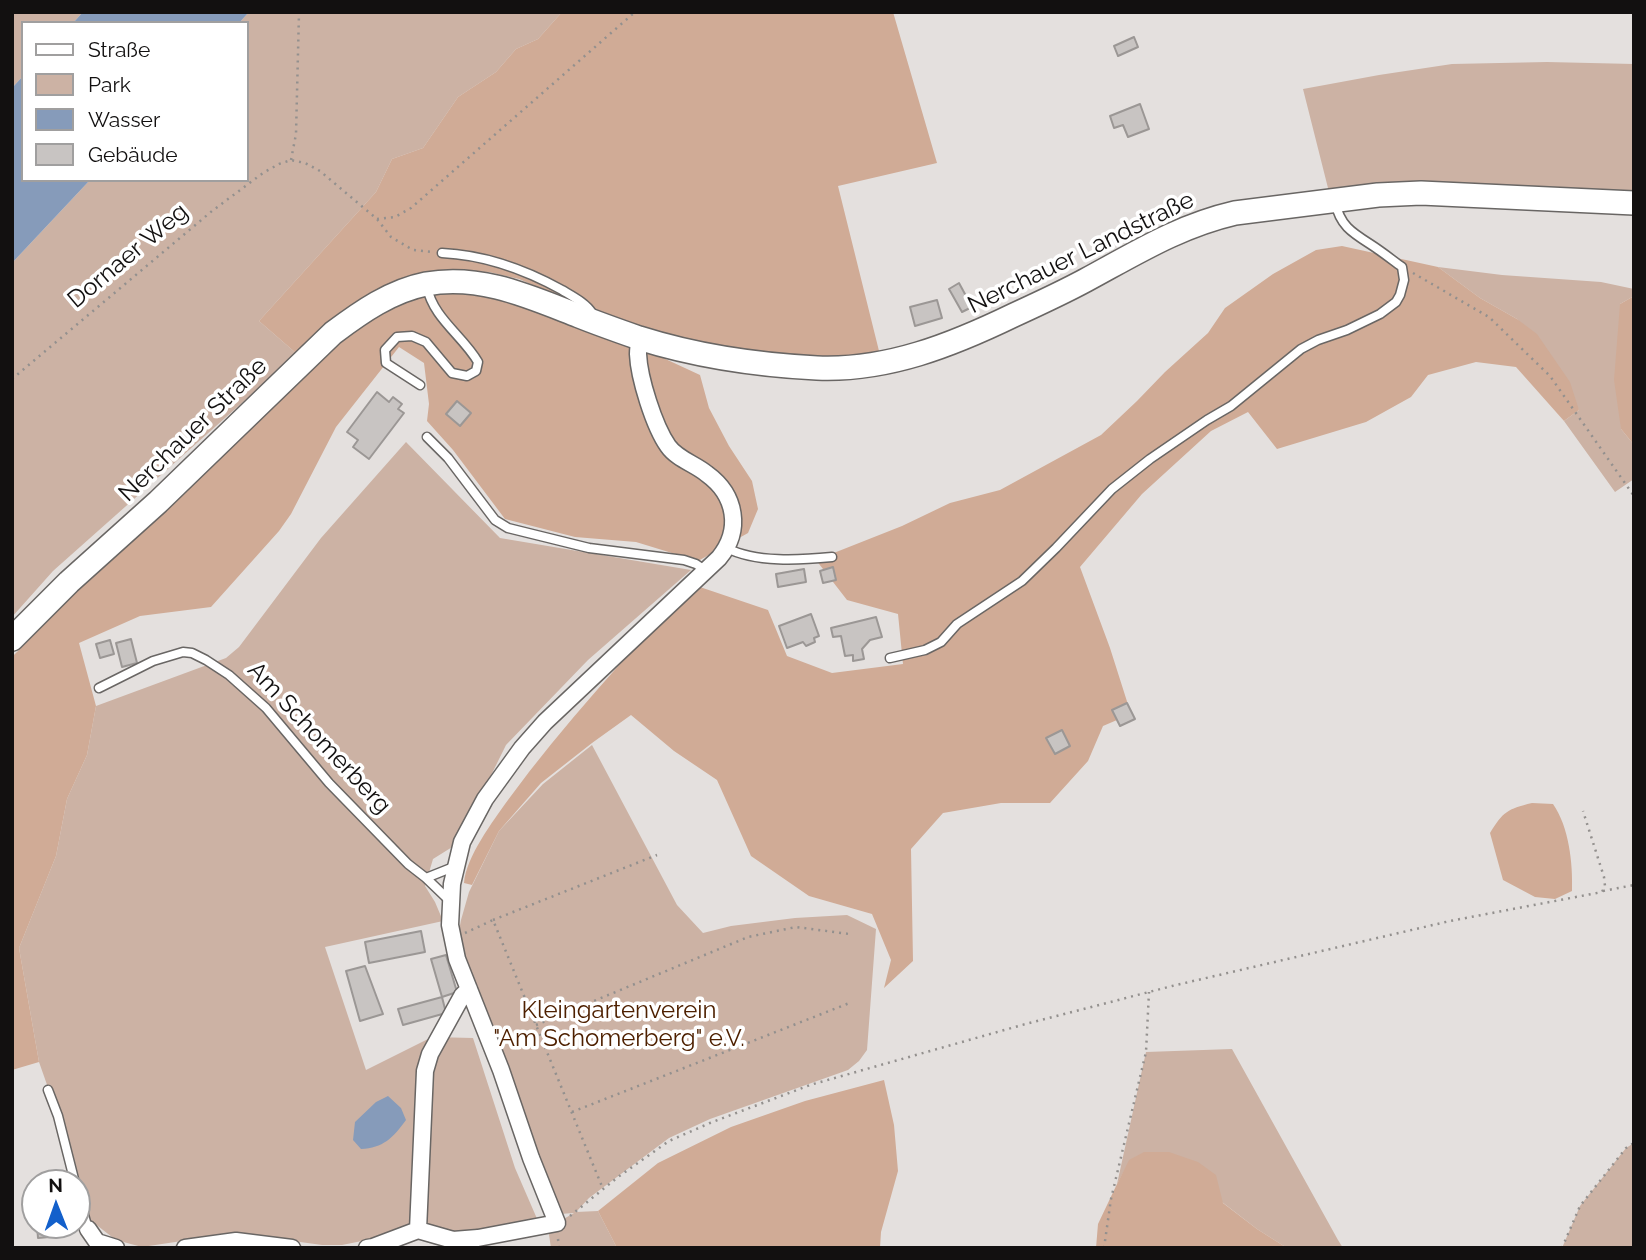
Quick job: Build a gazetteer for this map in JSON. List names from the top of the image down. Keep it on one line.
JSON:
{"streets":{"main road":["Nerchauer Landstraße","Nerchauer Straße"],"lane":["Am Schomerberg"],"path":["Dornaer Weg"]},"crossings":[["Nerchauer Landstraße","Nerchauer Straße"]],"parks":["Kleingartenverein \"Am Schomerberg\" e.V."],"legend":["Straße","Park","Wasser","Gebäude"],"north":"top"}
